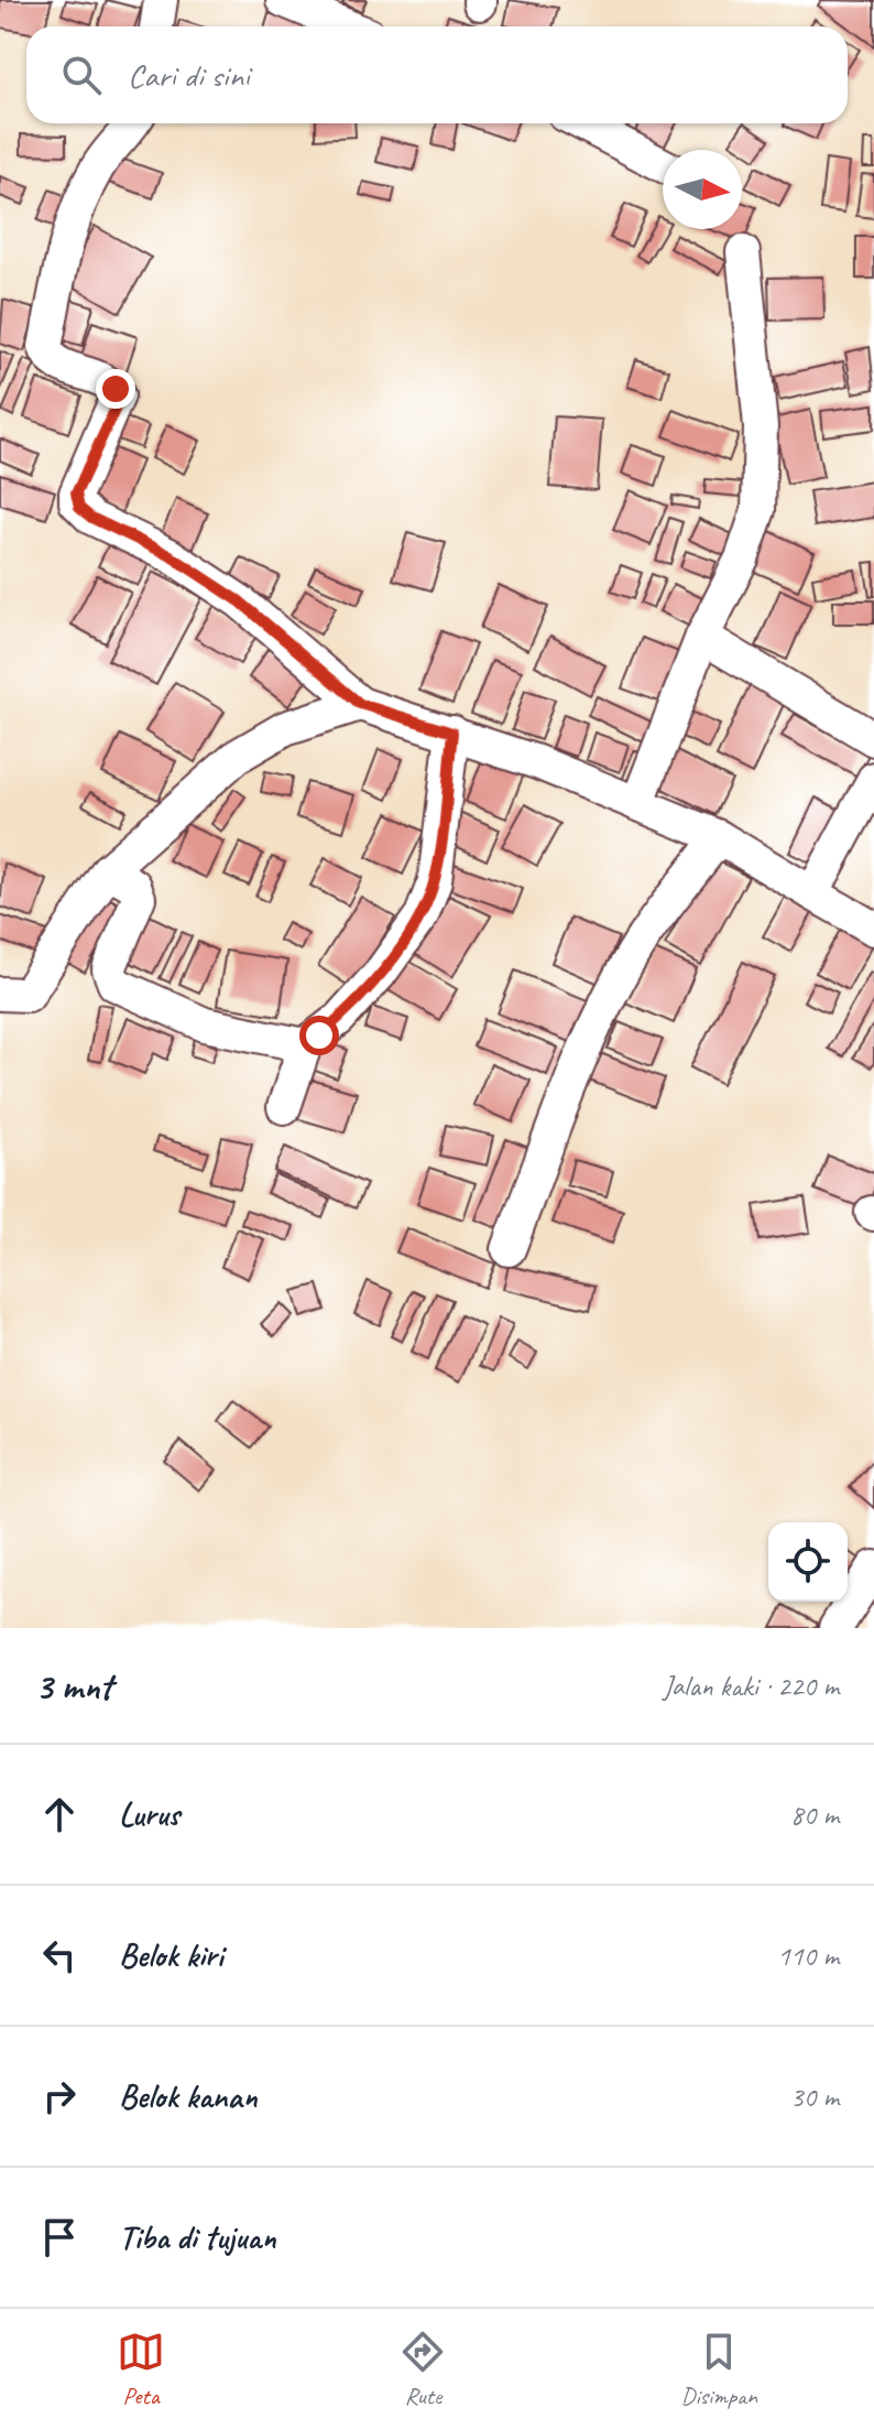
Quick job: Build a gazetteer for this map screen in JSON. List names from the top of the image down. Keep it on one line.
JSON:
{"north":"right","page":{"search":"Cari di sini","heading":["3 mnt","Jalan kaki · 220 m"],"list":[["Lurus","80 m"],["Belok kiri","110 m"],["Belok kanan","30 m"],"Tiba di tujuan"],"nav":["Peta","Rute","Disimpan"]}}
